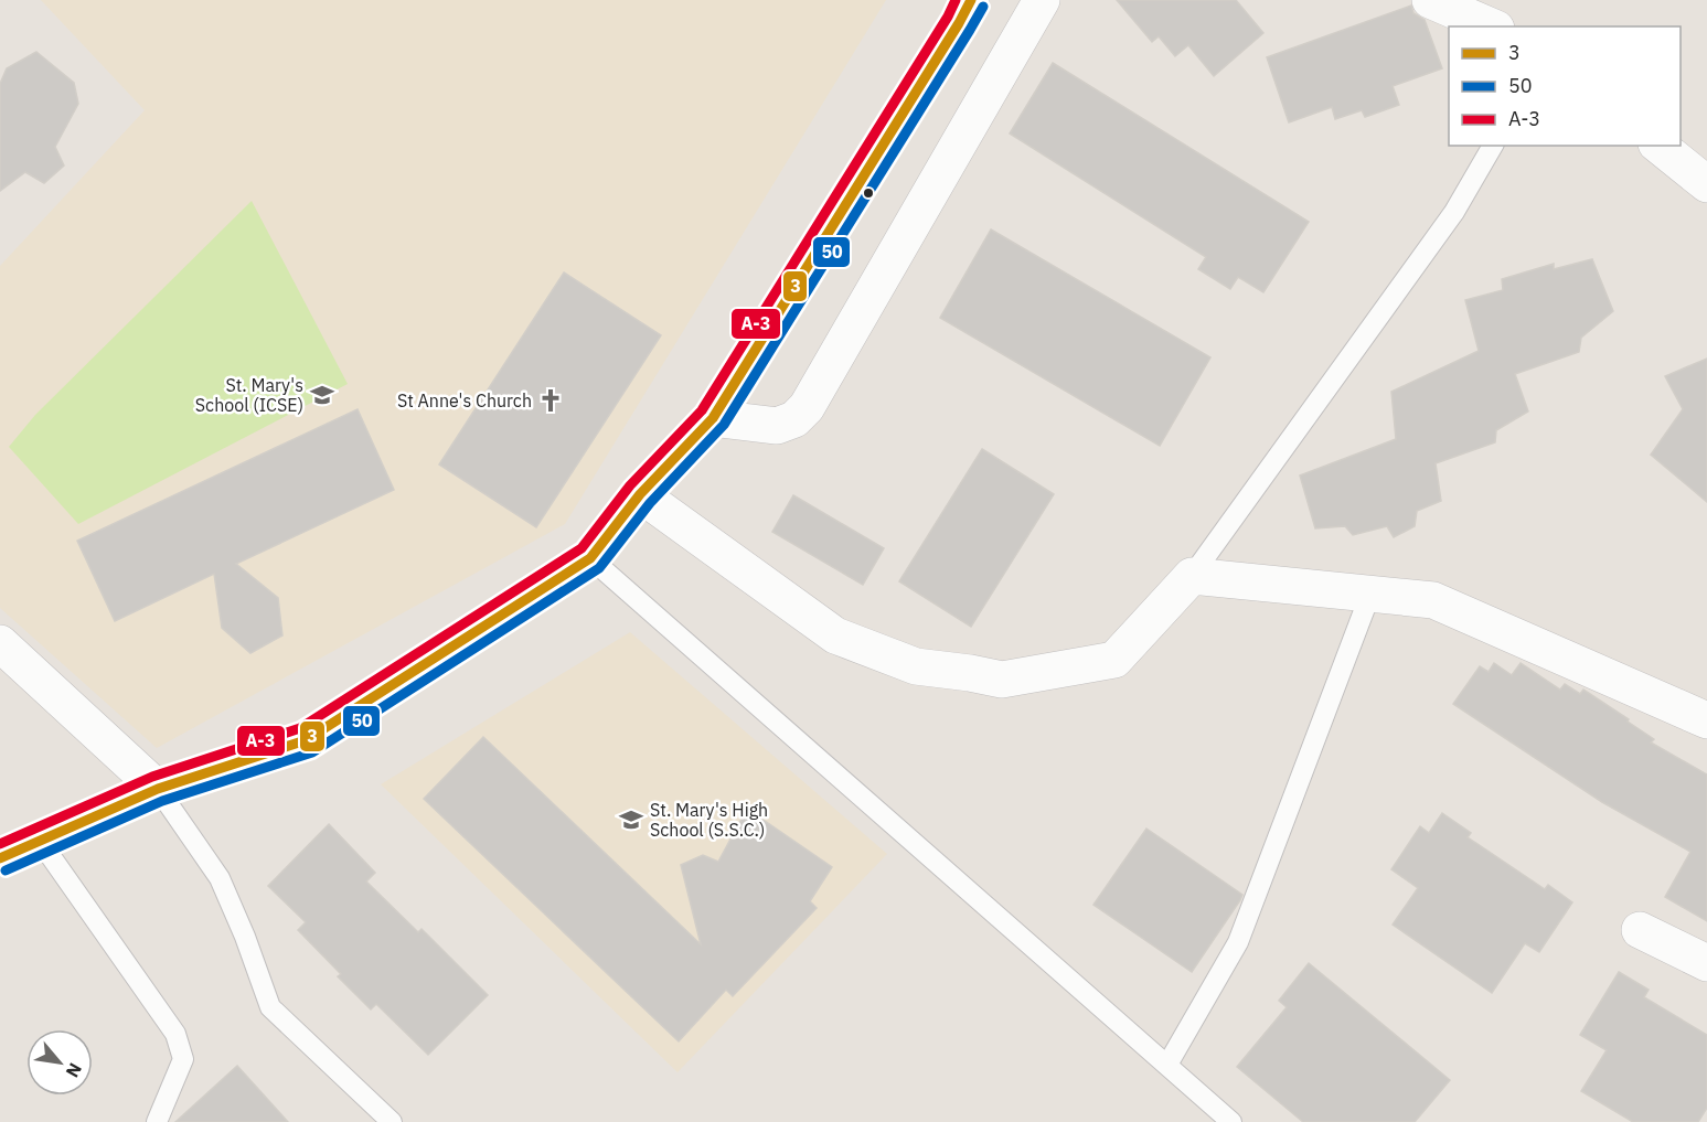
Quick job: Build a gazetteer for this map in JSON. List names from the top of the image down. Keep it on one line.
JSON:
{"places":{"school or university":["St. Mary's School (ICSE)","St. Mary's High School (S.S.C.)"],"church":["St Anne's Church"]},"lines":["transit line 3","transit line A-3","transit line 50"],"legend":["3","50","A-3"],"north":"bottom right"}
